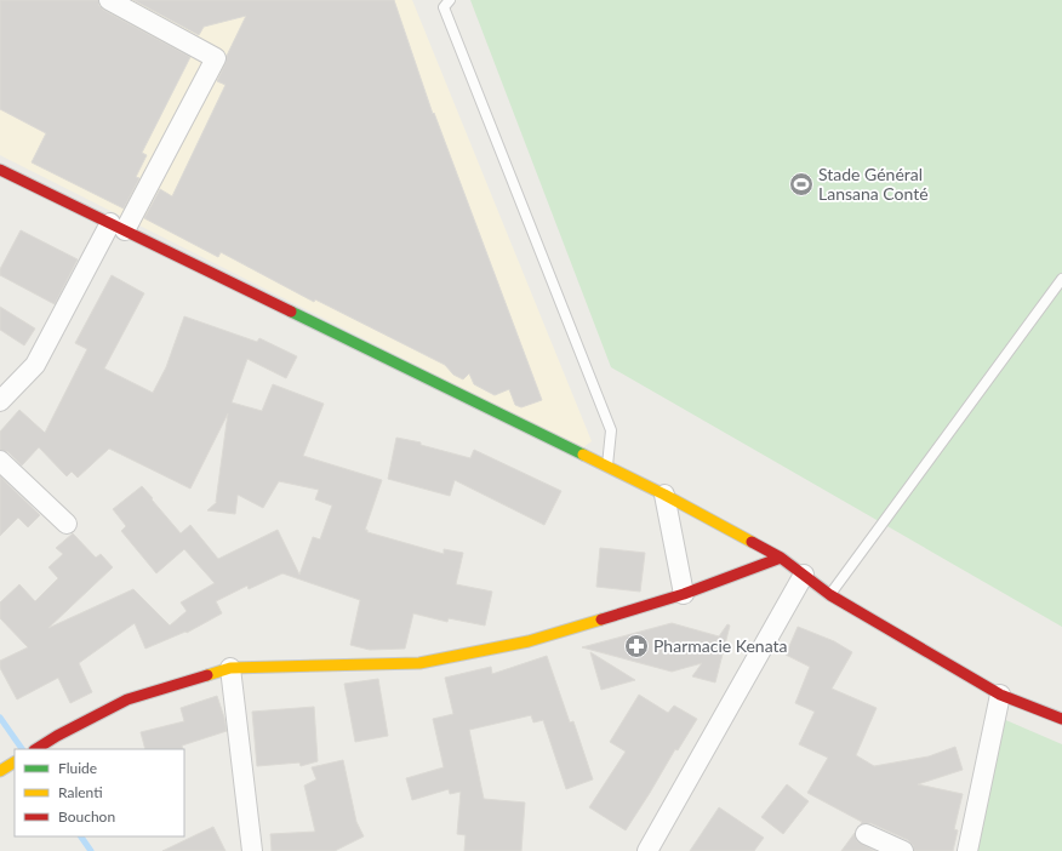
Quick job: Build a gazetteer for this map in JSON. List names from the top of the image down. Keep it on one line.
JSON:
{"places":{"sports":["Stade Général Lansana Conté"],"pharmacy":["Pharmacie Kenata"]},"legend":["Fluide","Ralenti","Bouchon"]}
